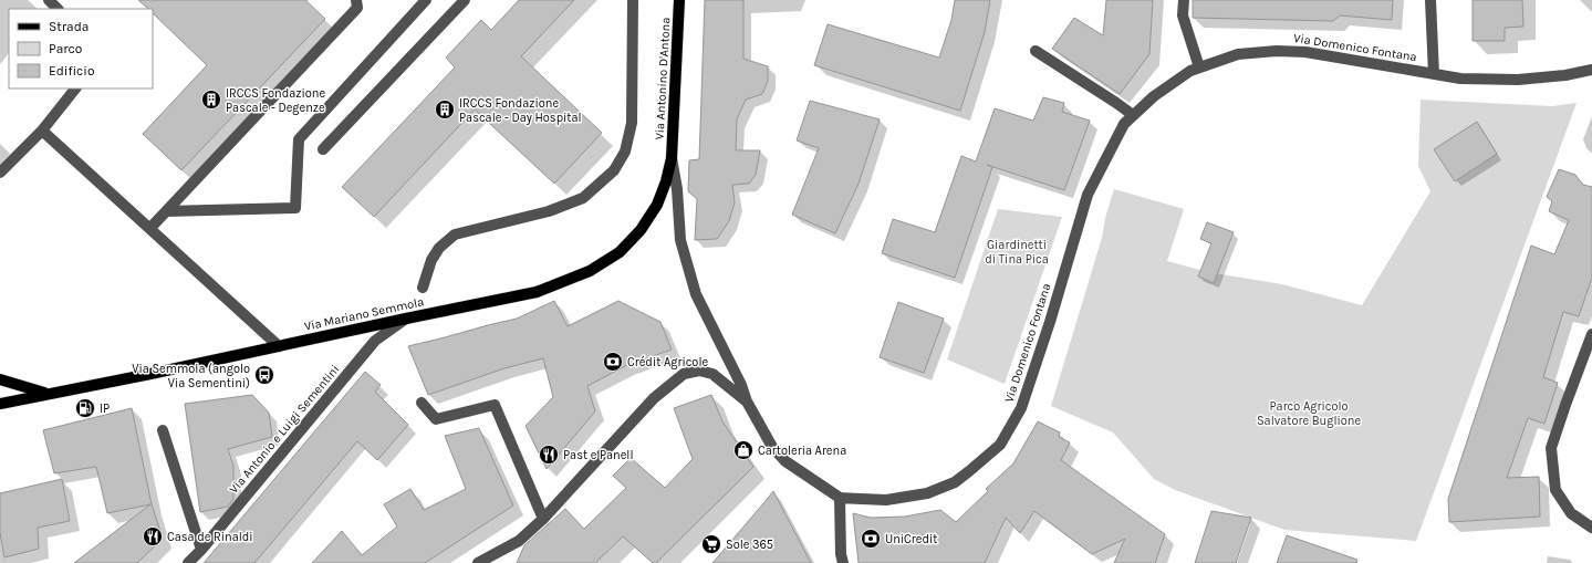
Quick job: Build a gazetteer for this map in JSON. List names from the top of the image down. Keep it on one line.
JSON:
{"streets":{"main road":["Via Antonino D'Antona","Via Mariano Semmola"],"street":["Via Domenico Fontana","Via Antonio e Luigi Sementini"]},"crossings":[["Via Antonino D'Antona","Via Mariano Semmola"],["Via Mariano Semmola","Via Antonio e Luigi Sementini"]],"parks":["Giardinetti di Tina Pica","Parco Agricolo Salvatore Buglione"],"places":{"building":["IRCCS Fondazione Pascale - Degenze","IRCCS Fondazione Pascale - Day Hospital"],"bank":["Crédit Agricole","UniCredit"],"bus stop":["Via Semmola (angolo Via Sementini)"],"fuel station":["IP"],"shop":["Cartoleria Arena"],"restaurant":["Past e Panell","Casa de Rinaldi"],"supermarket":["Sole 365"]},"legend":["Strada","Parco","Edificio"]}
